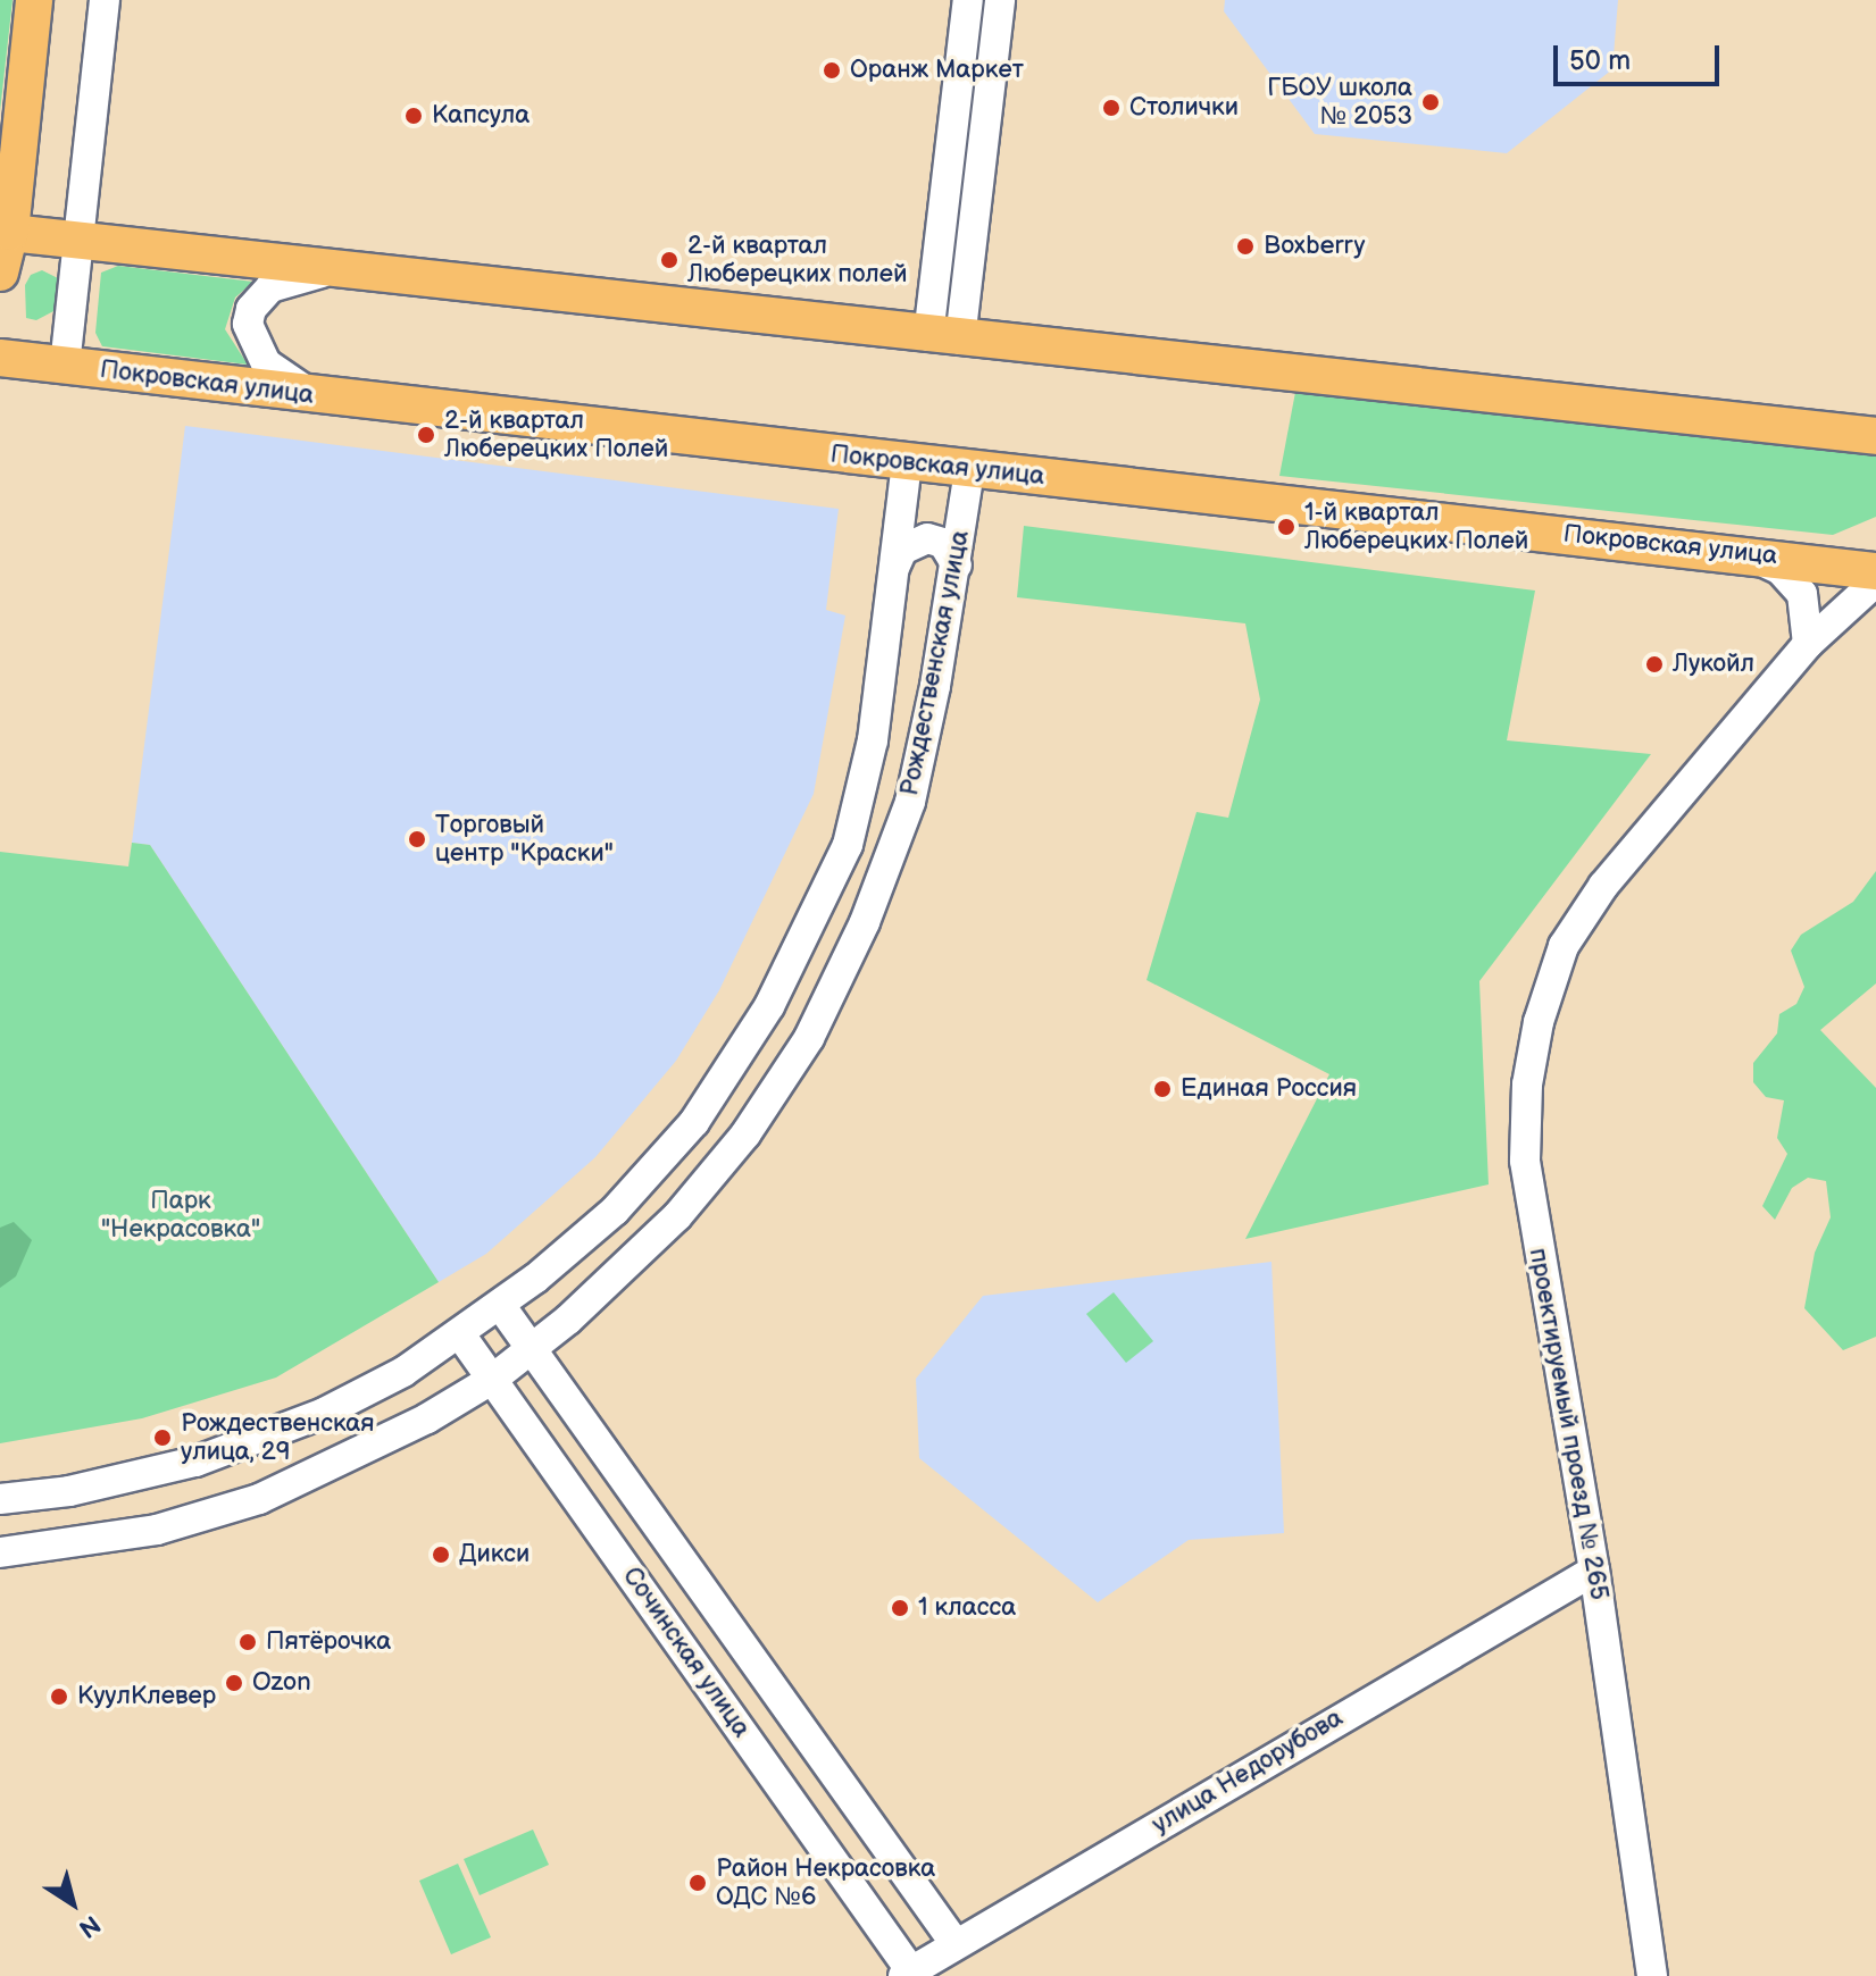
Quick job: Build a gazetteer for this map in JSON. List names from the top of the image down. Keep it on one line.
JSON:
{"streets":{"main road":["Покровская улица"],"street":["Рождественская улица","проектируемый проезд № 265","Сочинская улица","улица Недорубова"]},"crossings":[["Покровская улица","Рождественская улица"],["Рождественская улица","Сочинская улица"],["проектируемый проезд № 265","улица Недорубова"],["Сочинская улица","улица Недорубова"]],"parks":["Парк \"Некрасовка\""],"places":["Оранж Маркет","ГБОУ школа № 2053","Столички","Капсула","Boxberry","2-й квартал Люберецких полей","2-й квартал Люберецких Полей","1-й квартал Люберецких Полей","Лукойл","Торговый центр \"Краски\"","Единая Россия","Рождественская улица, 29","Дикси","1 класса","Пятёрочка","Ozon","КуулКлевер","Район Некрасовка ОДС №6"],"scale_bar":"50 m","north":"bottom right"}
